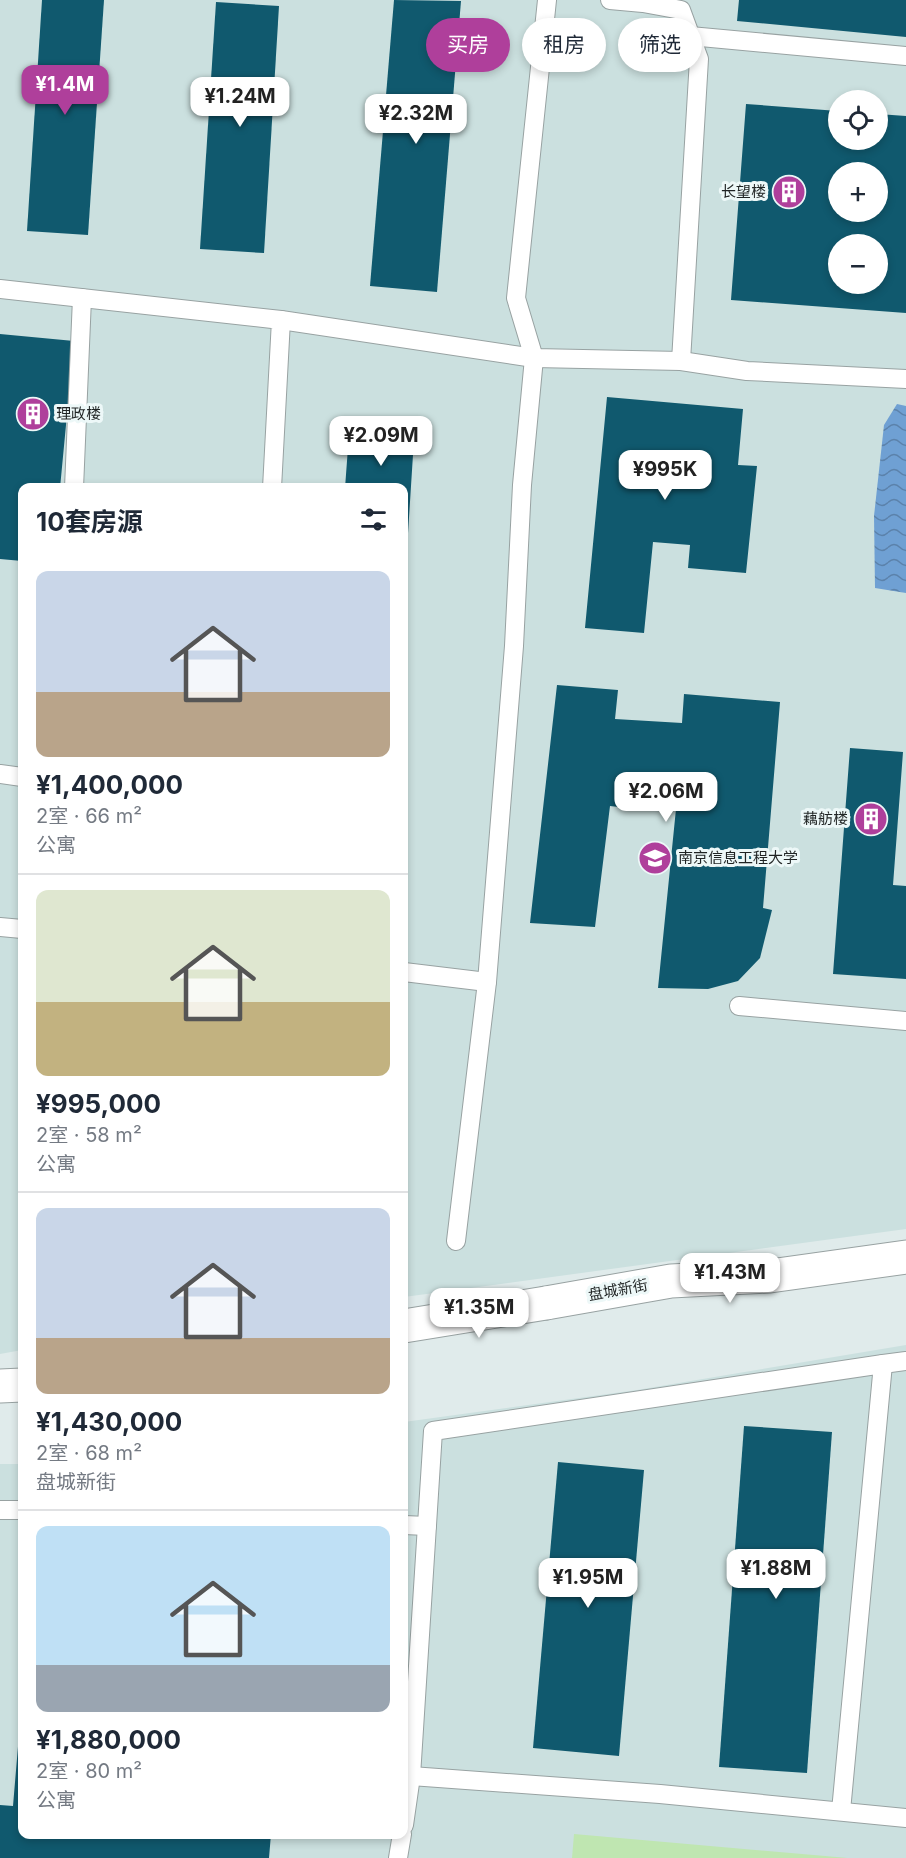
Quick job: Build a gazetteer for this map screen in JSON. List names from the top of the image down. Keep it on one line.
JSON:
{"streets":{"main road":["盘城新街"]},"places":{"building":["长望楼","理政楼","藕舫楼"],"school or university":["南京信息工程大学"]},"page":{"chip":["买房","租房","筛选"],"price":["¥1.4M","¥1.24M","¥2.32M","¥2.09M","¥995K","¥2.06M","¥1.43M","¥1.35M","¥1.88M","¥1.95M"],"map_buttons":["+","−"],"heading":"10套房源","list":[{"name":"¥1,400,000","note":"2室 · 66 m² · 公寓"},{"name":"¥995,000","note":"2室 · 58 m² · 公寓"},{"name":"¥1,430,000","note":"2室 · 68 m² · 盘城新街"},{"name":"¥1,880,000","note":"2室 · 80 m² · 公寓"}]}}
